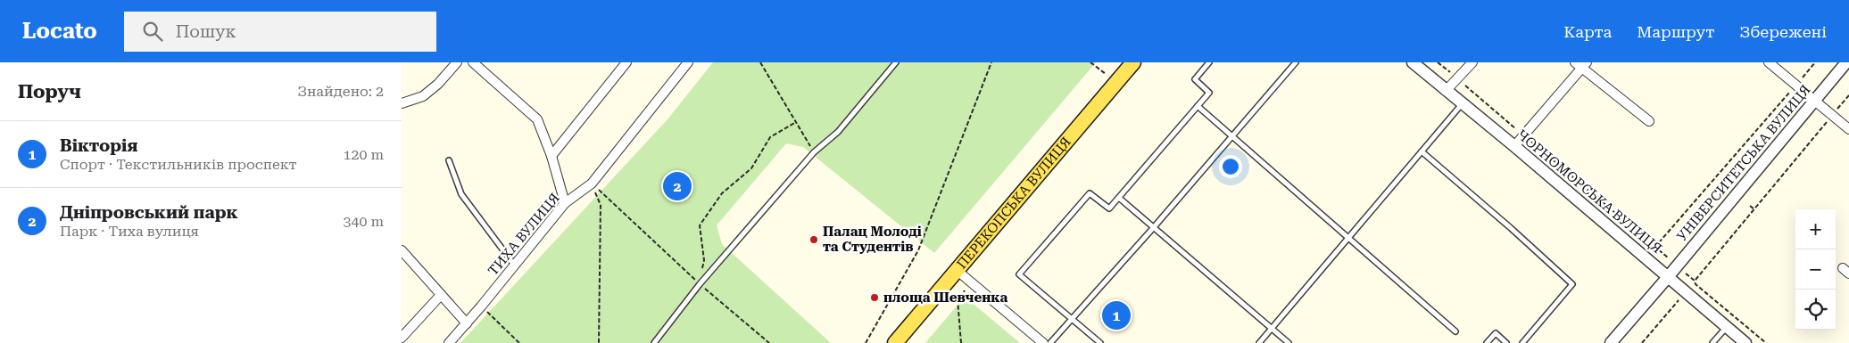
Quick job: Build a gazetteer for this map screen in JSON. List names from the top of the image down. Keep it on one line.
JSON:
{"streets":{"main road":["ПЕРЕКОПСЬКА ВУЛИЦЯ"],"street":["УНІВЕРСИТЕТСЬКА ВУЛИЦЯ","ЧОРНОМОРСЬКА ВУЛИЦЯ","ТИХА ВУЛИЦЯ"]},"crossings":[["УНІВЕРСИТЕТСЬКА ВУЛИЦЯ","ЧОРНОМОРСЬКА ВУЛИЦЯ"]],"places":["Палац Молоді та Студентів","площа Шевченка"],"page":{"header":"Locato","search":"Пошук","nav":["Карта","Маршрут","Збережені"],"heading":["Поруч","Знайдено: 2"],"list":[{"mark":"1","name":"Вікторія","note":"Спорт · Текстильників проспект","value":"120 m"},{"mark":"2","name":"Дніпровський парк","note":"Парк · Тиха вулиця","value":"340 m"}],"pins":["2","1"],"map_buttons":["+","−"]}}
